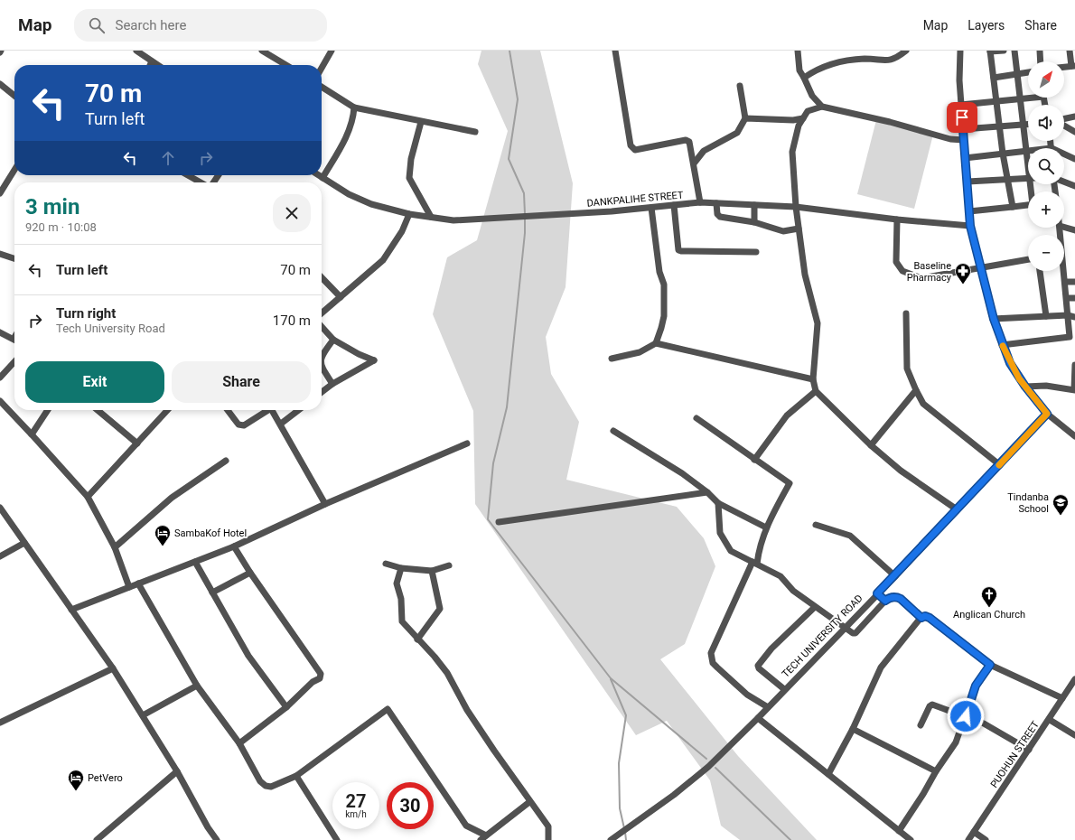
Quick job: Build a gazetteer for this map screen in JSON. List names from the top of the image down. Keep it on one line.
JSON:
{"streets":{"street":["DANKPALIHE STREET","TECH UNIVERSITY ROAD","PUOHUN STREET"]},"places":{"pharmacy":["Baseline Pharmacy"],"school or university":["Tindanba School"],"hotel":["SambaKof Hotel","PetVero"],"church":["Anglican Church"]},"north":"top right","page":{"header":"Map","search":"Search here","nav":["Map","Layers","Share"],"map_buttons":["+","−"],"turn":["70 m","Turn left"],"heading":["3 min","920 m · 10:08"],"list":[{"name":"Turn left","value":"70 m"},{"name":"Turn right","note":"Tech University Road","value":"170 m"}],"buttons":["Exit","Share"],"speed":"27 km/h","limit":"30"}}
